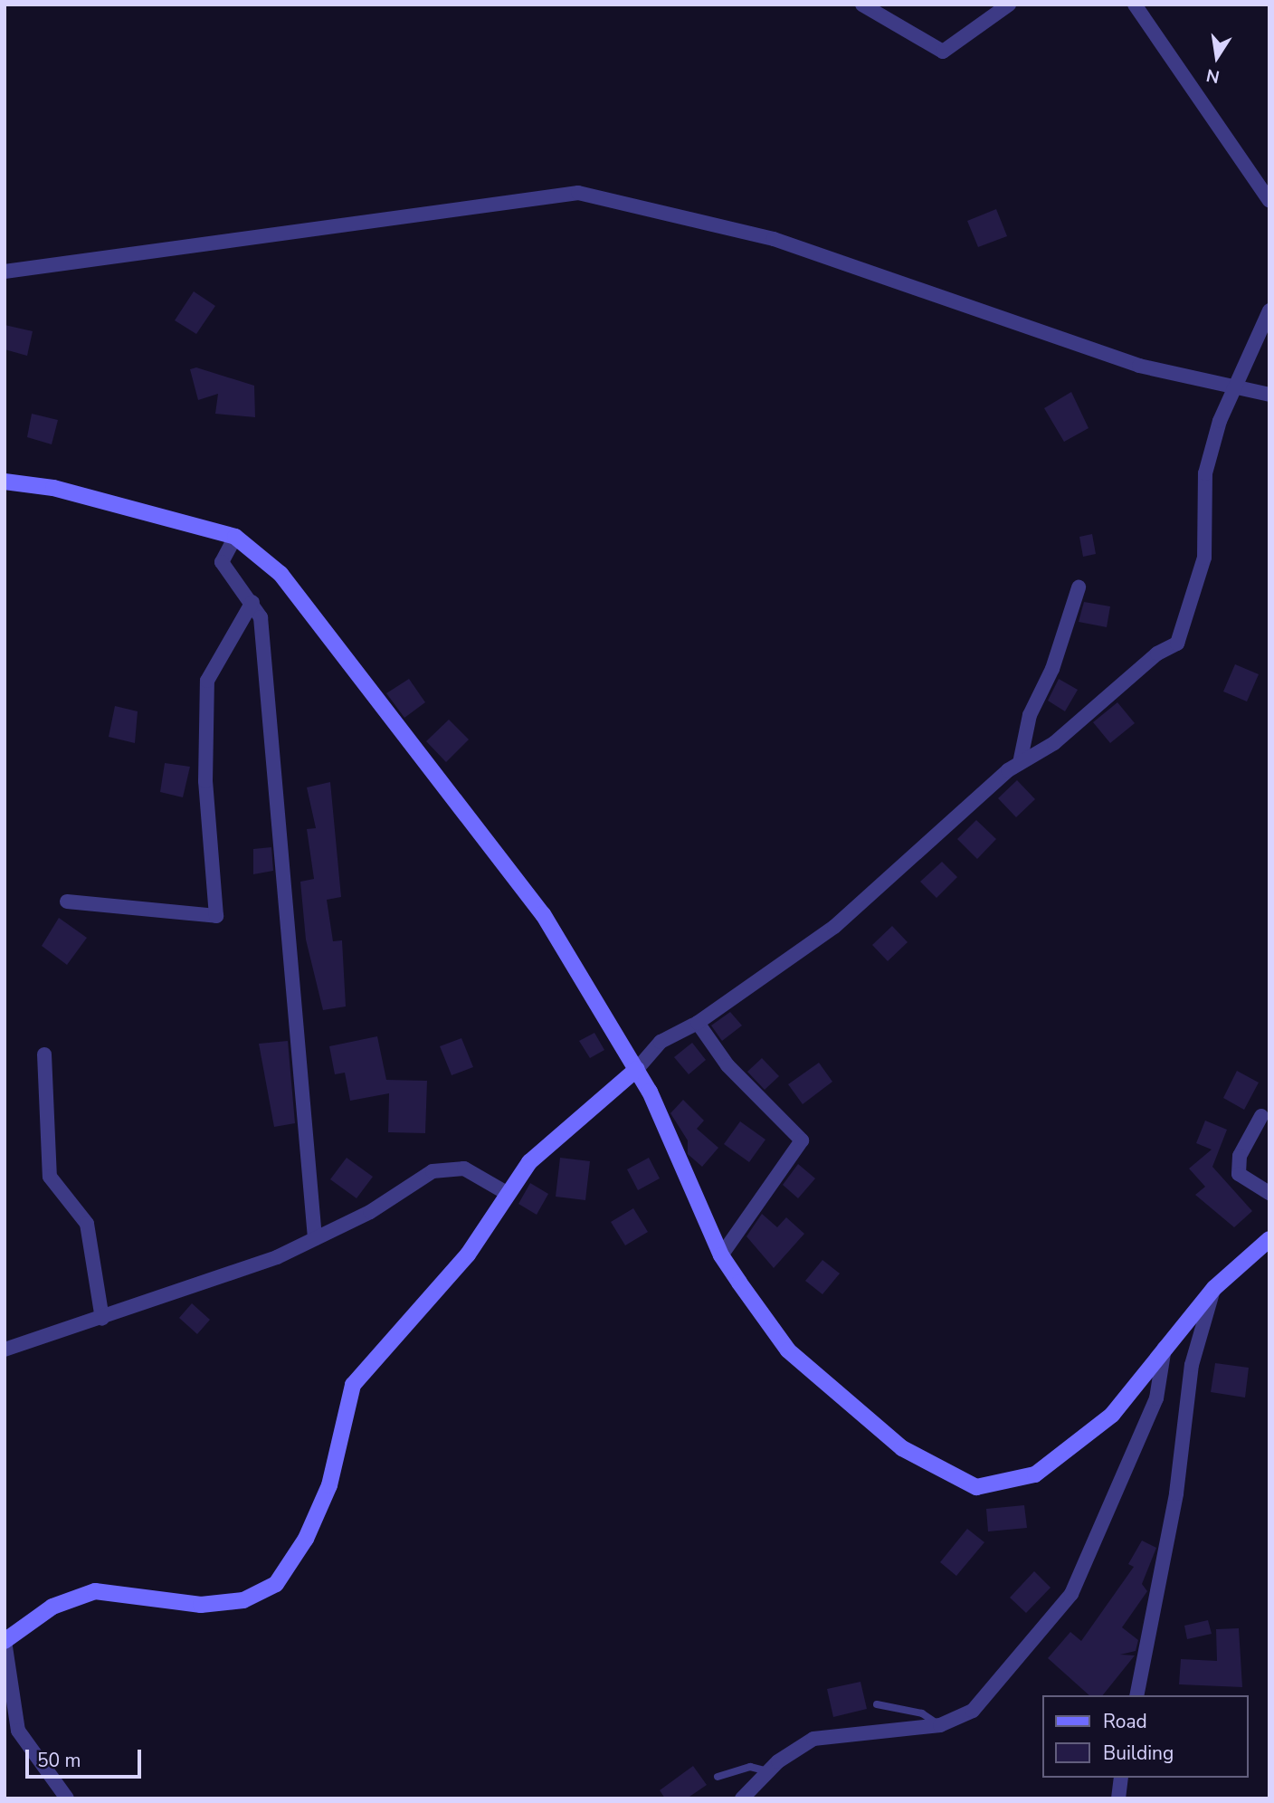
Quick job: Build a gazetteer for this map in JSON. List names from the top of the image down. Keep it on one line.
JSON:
{"legend":["Road","Building"],"scale_bar":"50 m","north":"bottom"}
